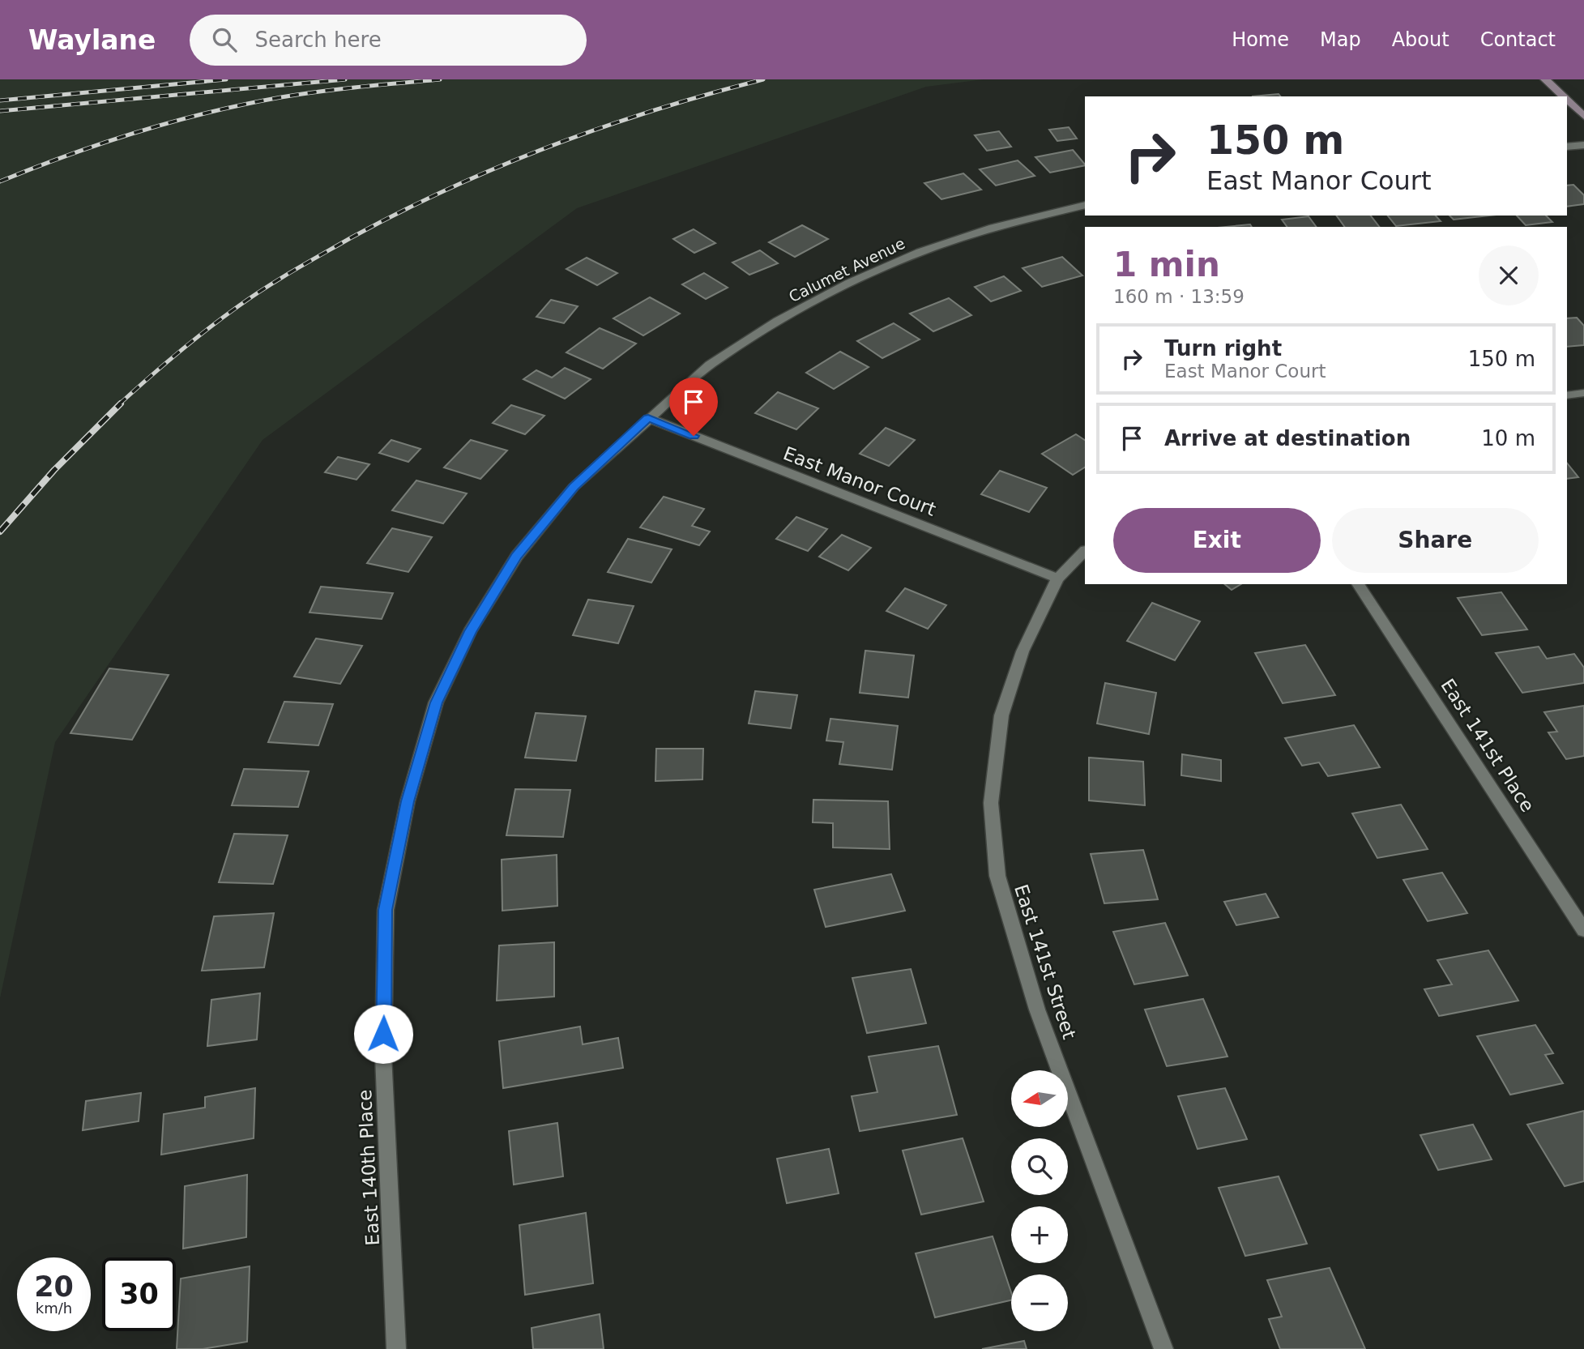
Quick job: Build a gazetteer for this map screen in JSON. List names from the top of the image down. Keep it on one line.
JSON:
{"streets":{"street":["Calumet Avenue","East Manor Court","East 141st Place","East 141st Street","East 140th Place"]},"crossings":[["Calumet Avenue","East Manor Court"],["Calumet Avenue","East 140th Place"],["East Manor Court","East 141st Street"],["East Manor Court","East 140th Place"]],"north":"left","page":{"header":"Waylane","search":"Search here","nav":["Home","Map","About","Contact"],"turn":["150 m","East Manor Court"],"heading":["1 min","160 m · 13:59"],"list":[{"name":"Turn right","note":"East Manor Court","value":"150 m"},{"name":"Arrive at destination","value":"10 m"}],"buttons":["Exit","Share"],"map_buttons":["+","−"],"speed":"20 km/h","limit":"30"}}
